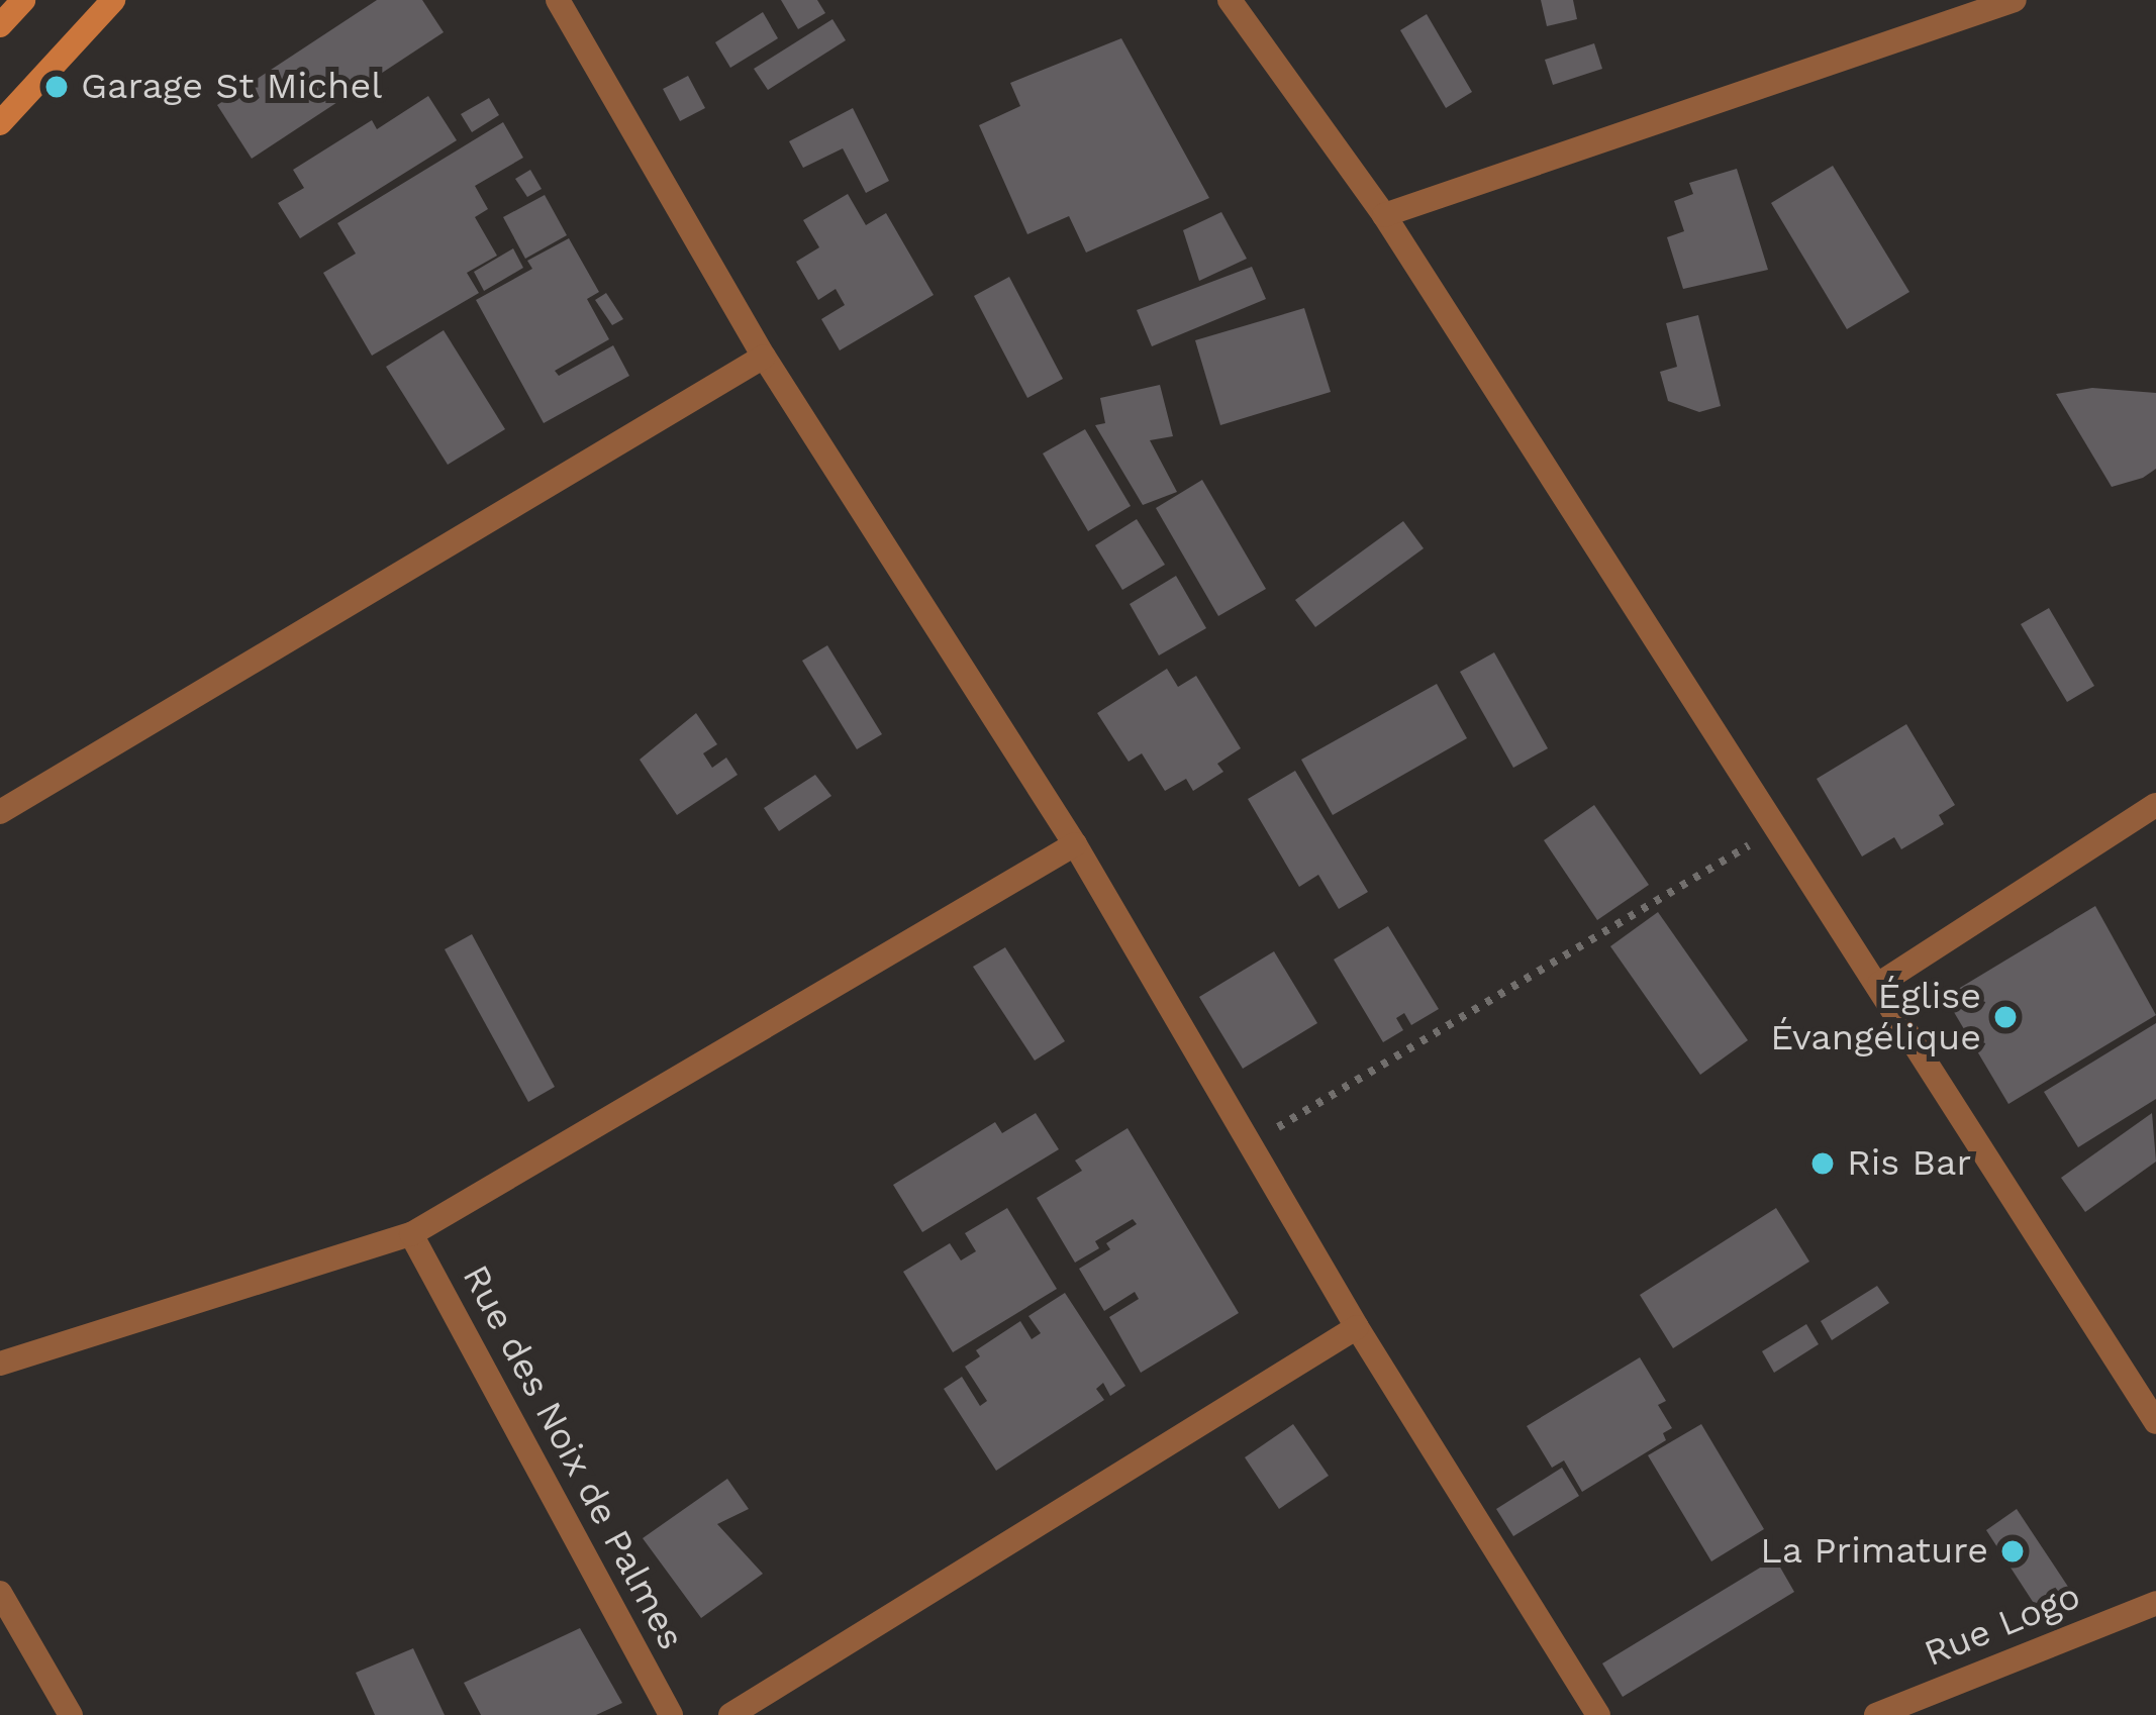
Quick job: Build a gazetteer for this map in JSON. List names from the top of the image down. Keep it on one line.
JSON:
{"streets":{"street":["Rue des Noix de Palmes","Rue Logo"]},"places":["Garage St Michel","Église Évangélique","Ris Bar","La Primature"]}
